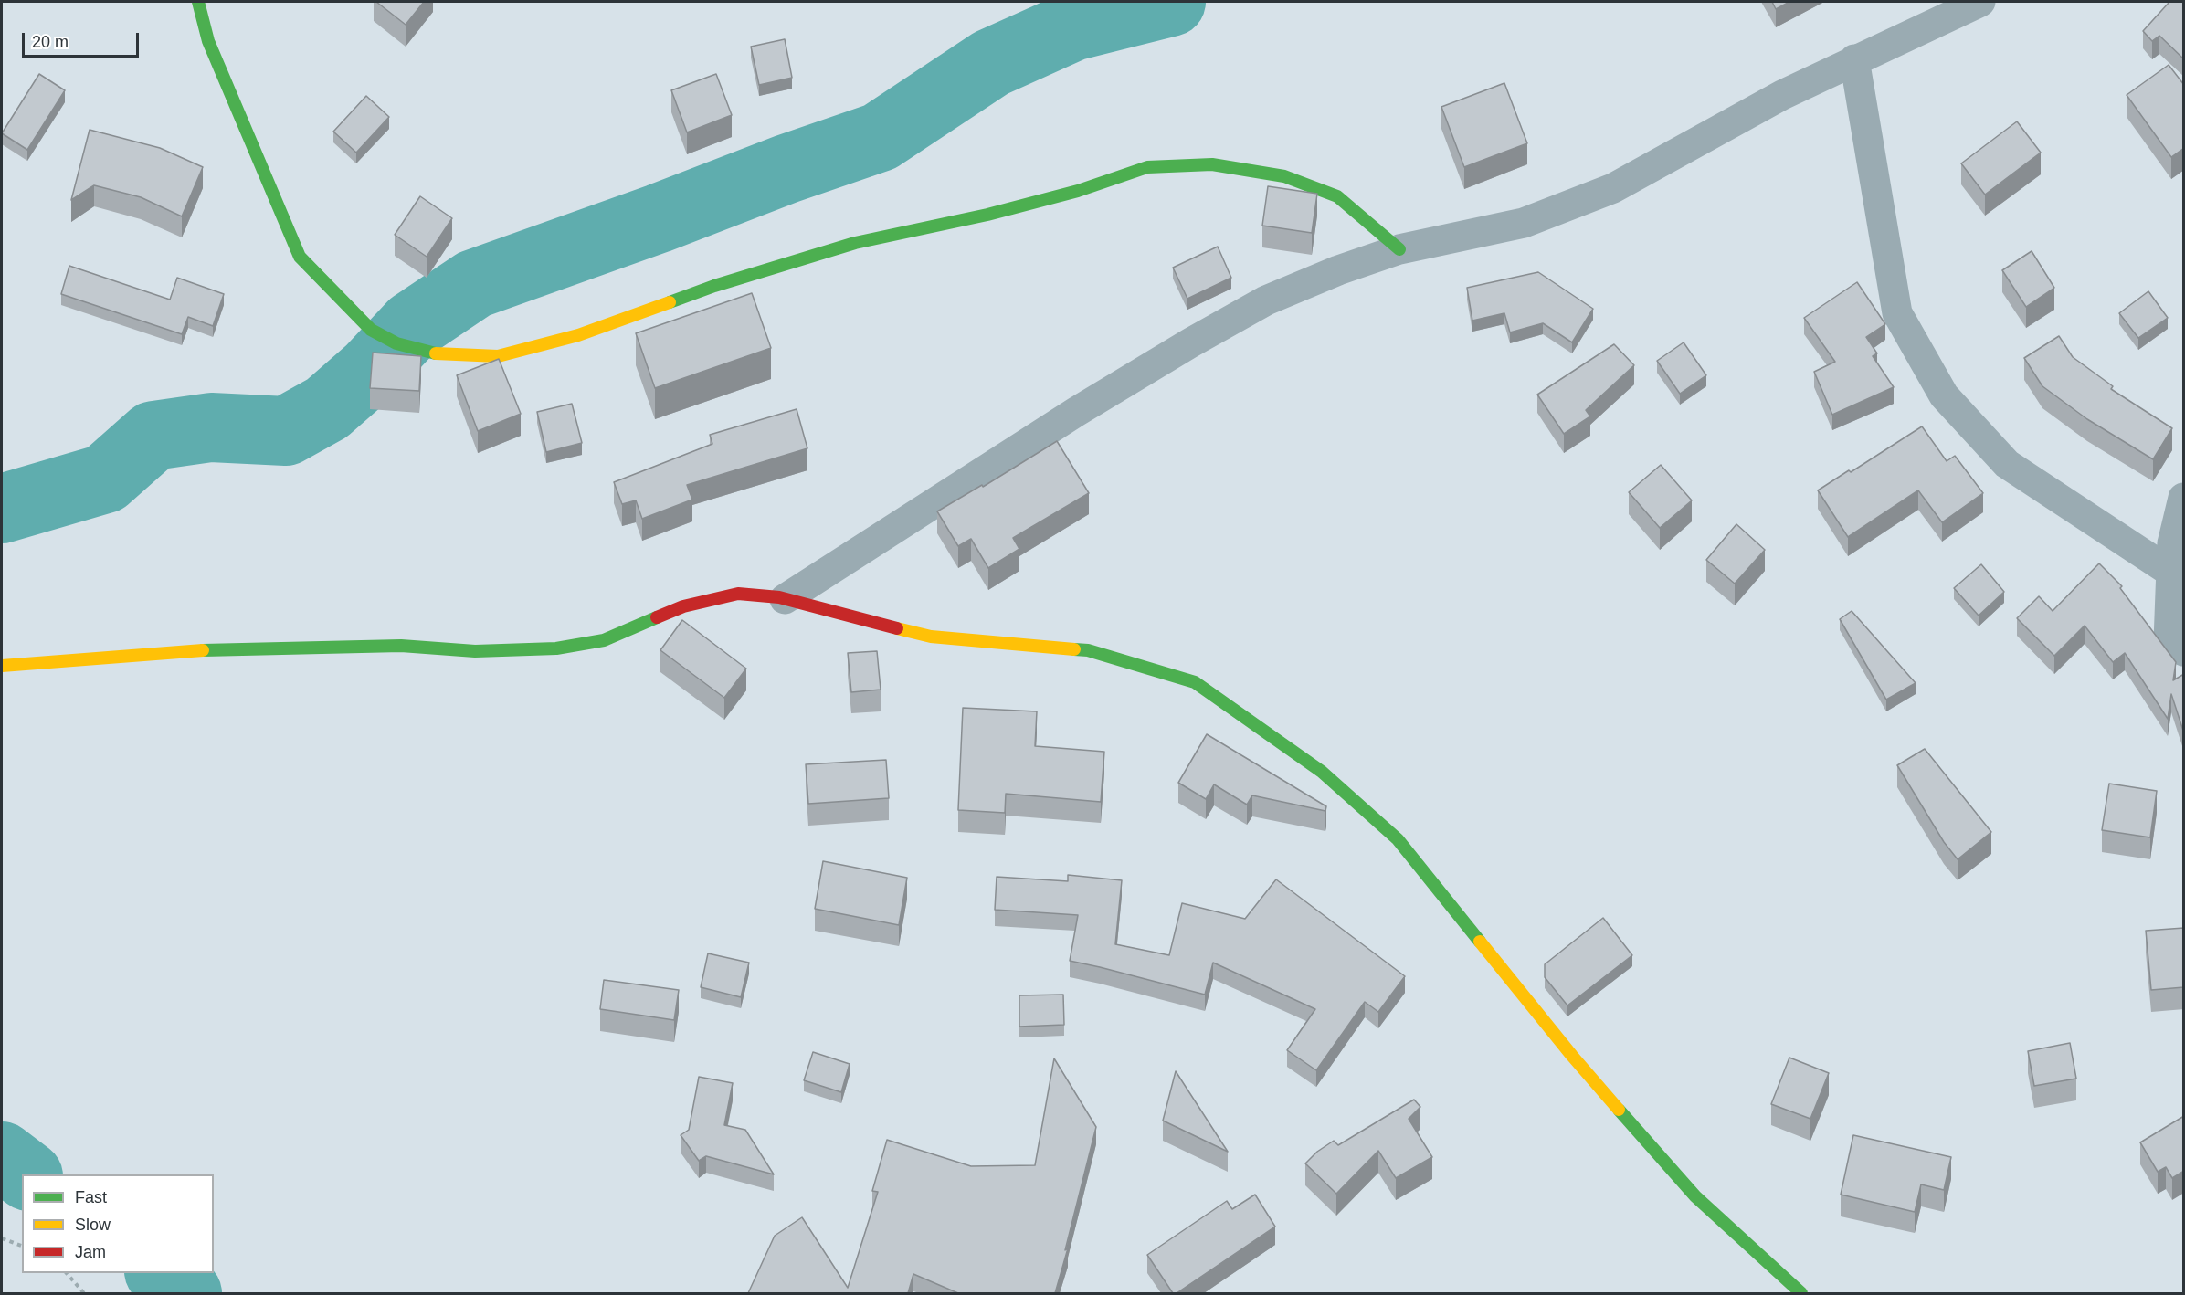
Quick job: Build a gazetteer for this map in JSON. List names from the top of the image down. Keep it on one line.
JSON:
{"legend":["Fast","Slow","Jam"],"scale_bar":"20 m"}
